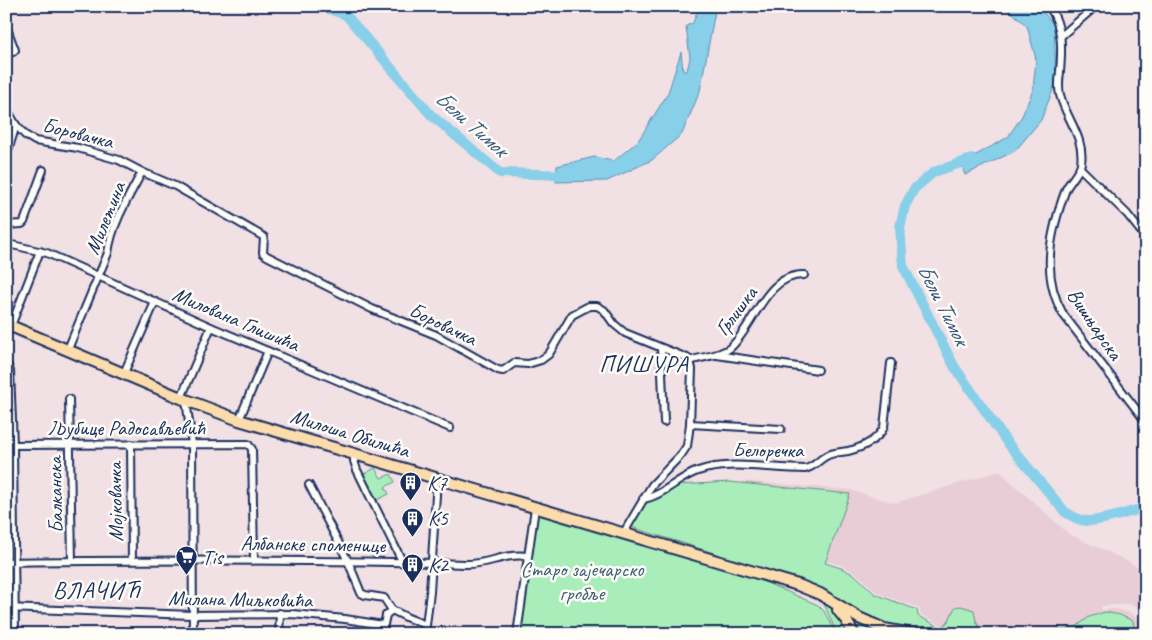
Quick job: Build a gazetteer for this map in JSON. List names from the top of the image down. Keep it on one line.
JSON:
{"streets":{"main road":["Милоша Обилића"],"street":["Боровачка","Милетина","Грлишка","Милована Глишића","Вишњарска","Љубице Радосављевић","Белоречка","Балканска","Мојковачка","Албанске споменице","Милана Миљковића"]},"crossings":[["Боровачка","Милетина"],["Боровачка","Грлишка"],["Милетина","Милована Глишића"],["Милетина","Милоша Обилића"],["Љубице Радосављевић","Балканска"],["Љубице Радосављевић","Мојковачка"],["Љубице Радосављевић","Албанске споменице"],["Балканска","Албанске споменице"],["Мојковачка","Албанске споменице"]],"districts":["ПИШУРА","ВЛАЧИЋ"],"water":["Бели Тимок"],"parks":["Старо зајечарско гробље"],"places":{"building":["K7","K5","K2"],"supermarket":["Tis"]}}
